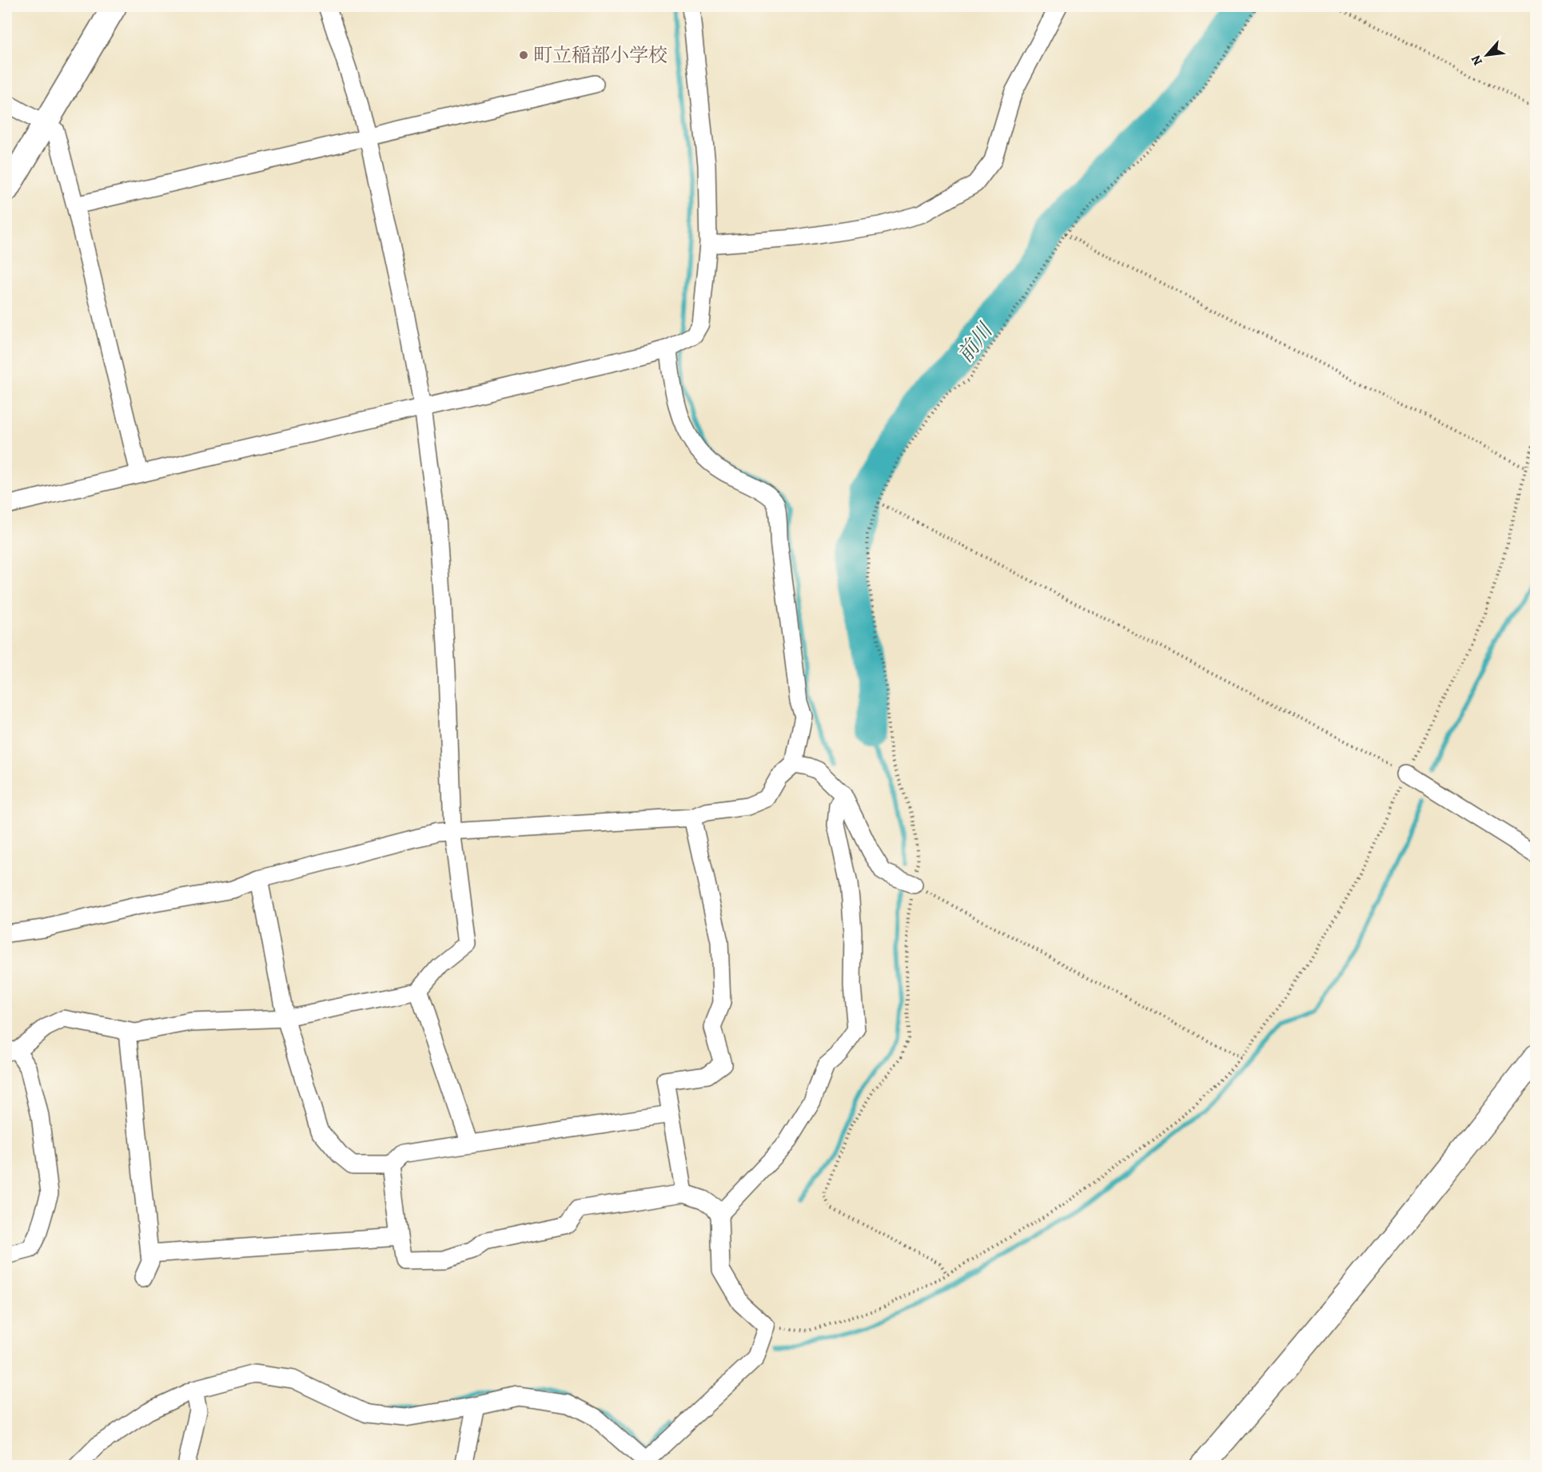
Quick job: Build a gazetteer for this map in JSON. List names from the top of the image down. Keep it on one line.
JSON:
{"water":["前川"],"places":["町立稲部小学校"],"north":"bottom left"}
